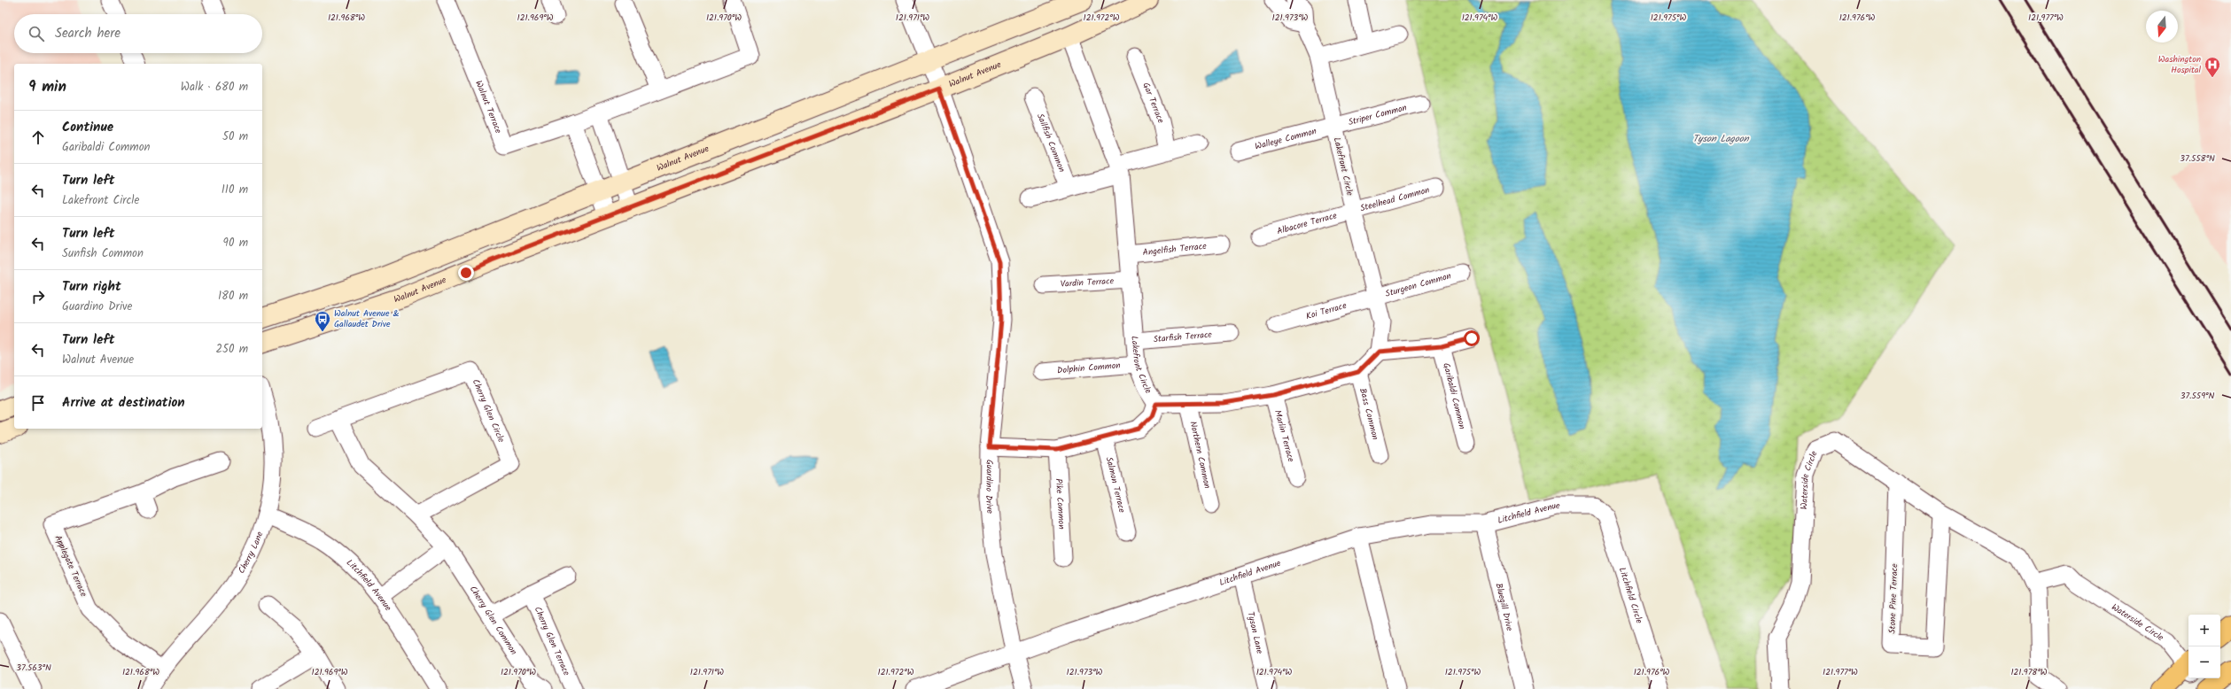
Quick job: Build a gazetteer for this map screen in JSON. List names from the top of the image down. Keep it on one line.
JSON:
{"streets":{"main road":["Walnut Avenue"],"street":["Gar Terrace","Walnut Terrace","Striper Common","Walleye Common","Sailfish Common","Lakefront Circle","Steelhead Common","Albacore Terrace","Angelfish Terrace","Vardin Terrace","Sturgeon Common","Koi Terrace","Starfish Terrace","Dolphin Common","Garibaldi Common","Cherry Glen Circle","Bass Common","Marlin Terrace","Northern Common","Waterside Circle","Salmon Terrace","Guardino Drive","Pike Common","Litchfield Avenue","Cherry Lane","Applegate Terrace","Litchfield Circle","Stone Pine Terrace","Bluegill Drive","Cherry Glen Common","Tyson Lane","Cherry Glen Terrace"]},"crossings":[["Walnut Avenue","Lakefront Circle"],["Walnut Avenue","Guardino Drive"],["Striper Common","Walleye Common"],["Striper Common","Lakefront Circle"],["Walleye Common","Lakefront Circle"],["Lakefront Circle","Steelhead Common"],["Lakefront Circle","Albacore Terrace"],["Lakefront Circle","Angelfish Terrace"],["Lakefront Circle","Vardin Terrace"],["Lakefront Circle","Sturgeon Common"],["Lakefront Circle","Koi Terrace"],["Lakefront Circle","Starfish Terrace"],["Lakefront Circle","Dolphin Common"],["Lakefront Circle","Bass Common"],["Lakefront Circle","Marlin Terrace"],["Lakefront Circle","Northern Common"],["Steelhead Common","Albacore Terrace"],["Sturgeon Common","Koi Terrace"],["Cherry Glen Circle","Cherry Glen Common"],["Waterside Circle","Stone Pine Terrace"],["Guardino Drive","Litchfield Avenue"],["Litchfield Avenue","Cherry Lane"],["Litchfield Avenue","Litchfield Circle"],["Litchfield Avenue","Bluegill Drive"],["Litchfield Avenue","Tyson Lane"],["Cherry Lane","Applegate Terrace"]],"water":["Tyson Lagoon"],"places":{"hospital":["Washington Hospital"],"bus stop":["Walnut Avenue & Gallaudet Drive"]},"north":"bottom","page":{"search":"Search here","heading":["9 min","Walk · 680 m"],"list":[["Continue","Garibaldi Common","50 m"],["Turn left","Lakefront Circle","110 m"],["Turn left","Sunfish Common","90 m"],["Turn right","Guardino Drive","180 m"],["Turn left","Walnut Avenue","250 m"],"Arrive at destination"],"map_buttons":["+","−"]},"coordinates":["121.968°W","121.969°W","121.970°W","121.971°W","121.972°W","121.973°W","121.974°W","121.975°W","121.976°W","121.977°W","37.558°N","37.559°N","37.563°N","121.978°W"]}
